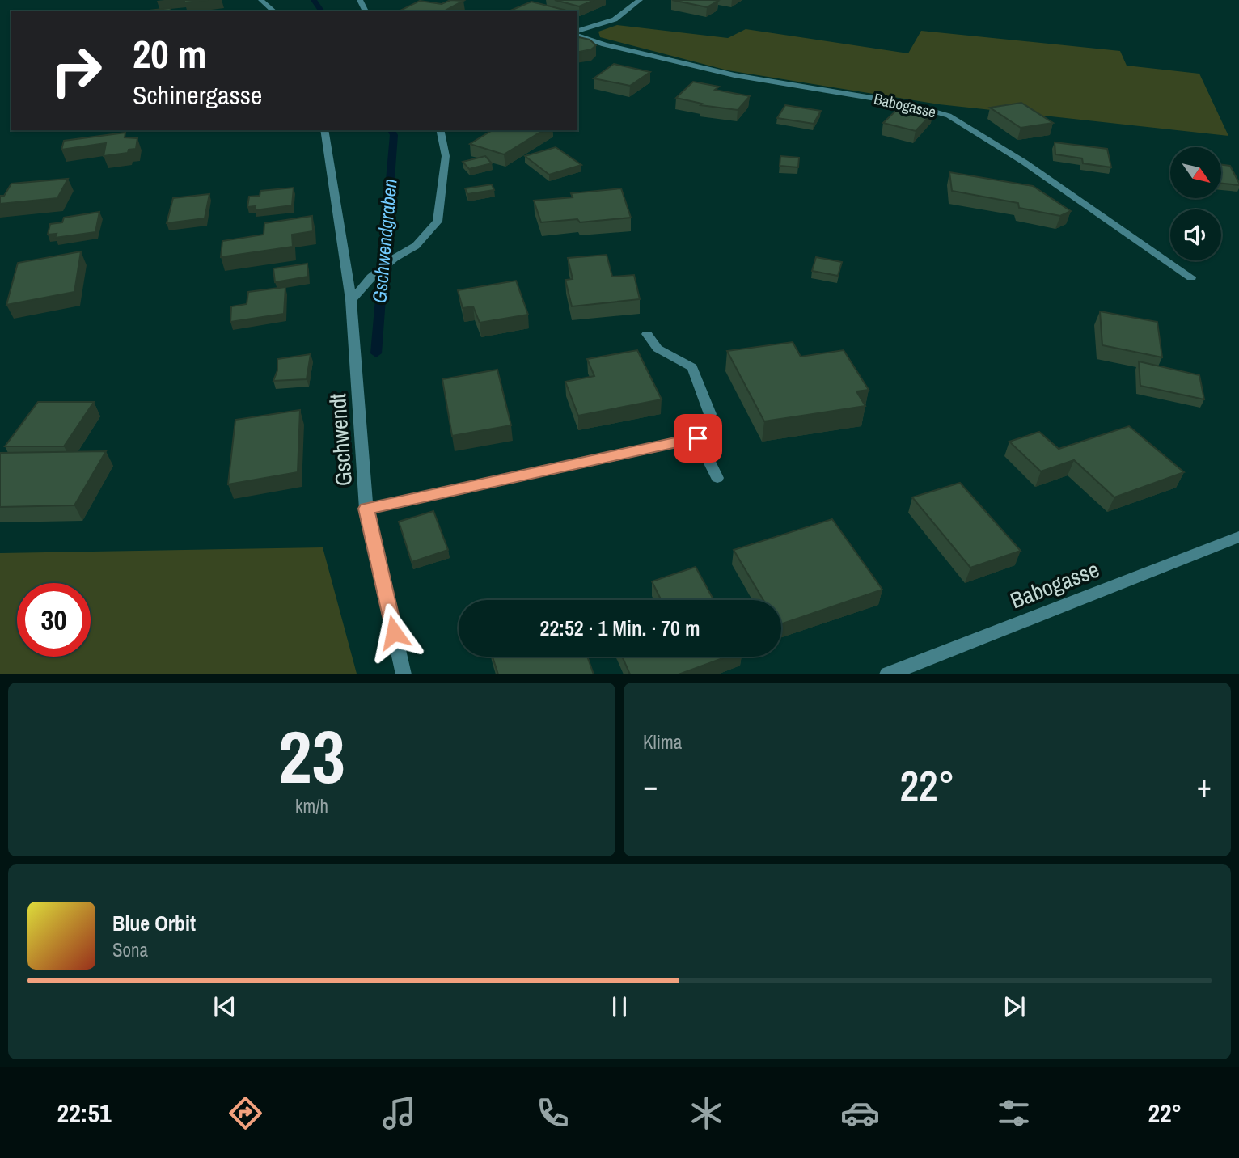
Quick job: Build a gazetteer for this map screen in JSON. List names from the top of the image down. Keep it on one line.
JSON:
{"streets":{"street":["Babogasse","Gschwendt"]},"water":["Gschwendgraben"],"north":"bottom right","page":{"turn":["20 m","Schinergasse"],"limit":"30","trip":"22:52 · 1 Min. · 70 m","tile":[["23","km/h"],"Klima"],"heat":["−","22°","+"],"song":["Blue Orbit","Sona"],"tabs":["22:51","22°"]}}
